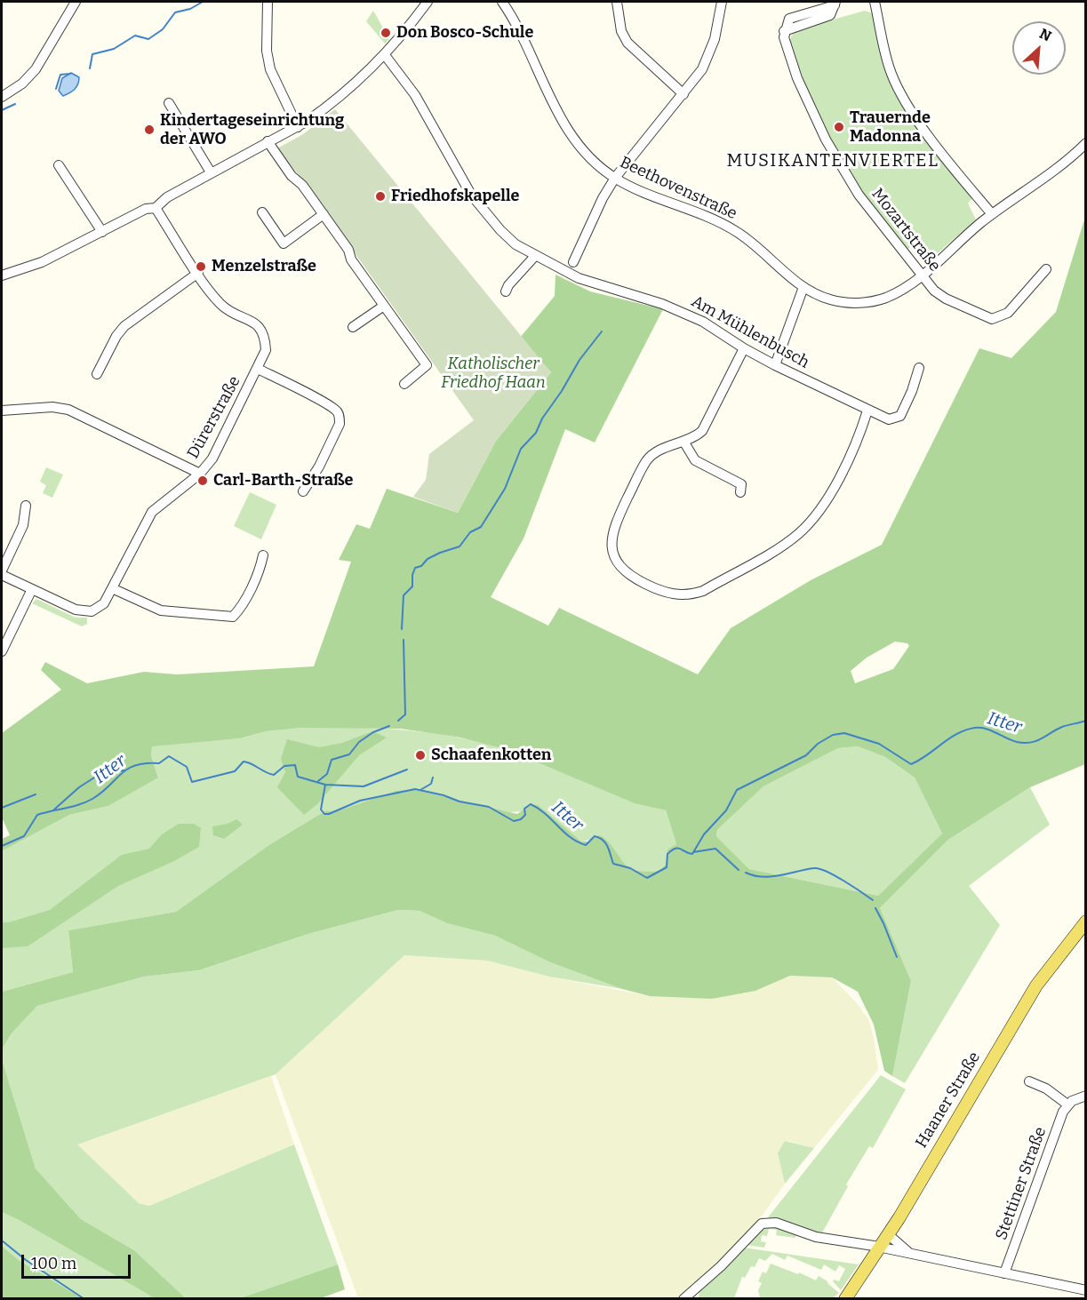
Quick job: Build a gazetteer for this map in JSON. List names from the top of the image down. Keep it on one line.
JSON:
{"streets":{"main road":["Haaner Straße"],"street":["Beethovenstraße","Mozartstraße","Am Mühlenbusch","Dürerstraße","Stettiner Straße"]},"crossings":[["Beethovenstraße","Mozartstraße"]],"districts":["MUSIKANTENVIERTEL"],"water":["Itter"],"parks":["Katholischer Friedhof Haan"],"places":["Don Bosco-Schule","Trauernde Madonna","Kindertageseinrichtung der AWO","Friedhofskapelle","Menzelstraße","Carl-Barth-Straße","Schaafenkotten"],"scale_bar":"100 m","north":"top right"}
